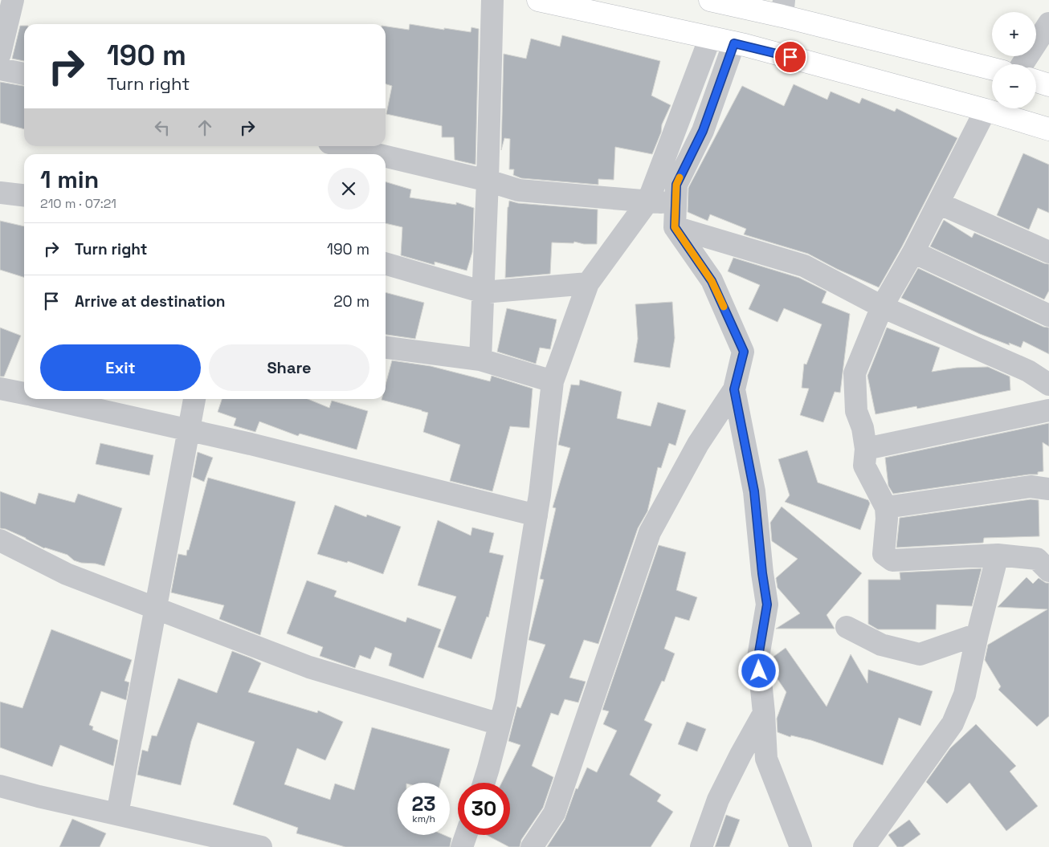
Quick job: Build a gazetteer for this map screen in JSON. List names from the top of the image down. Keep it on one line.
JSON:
{"page":{"map_buttons":["+","−"],"turn":["190 m","Turn right"],"heading":["1 min","210 m · 07:21"],"list":[{"name":"Turn right","value":"190 m"},{"name":"Arrive at destination","value":"20 m"}],"buttons":["Exit","Share"],"speed":"23 km/h","limit":"30"}}
